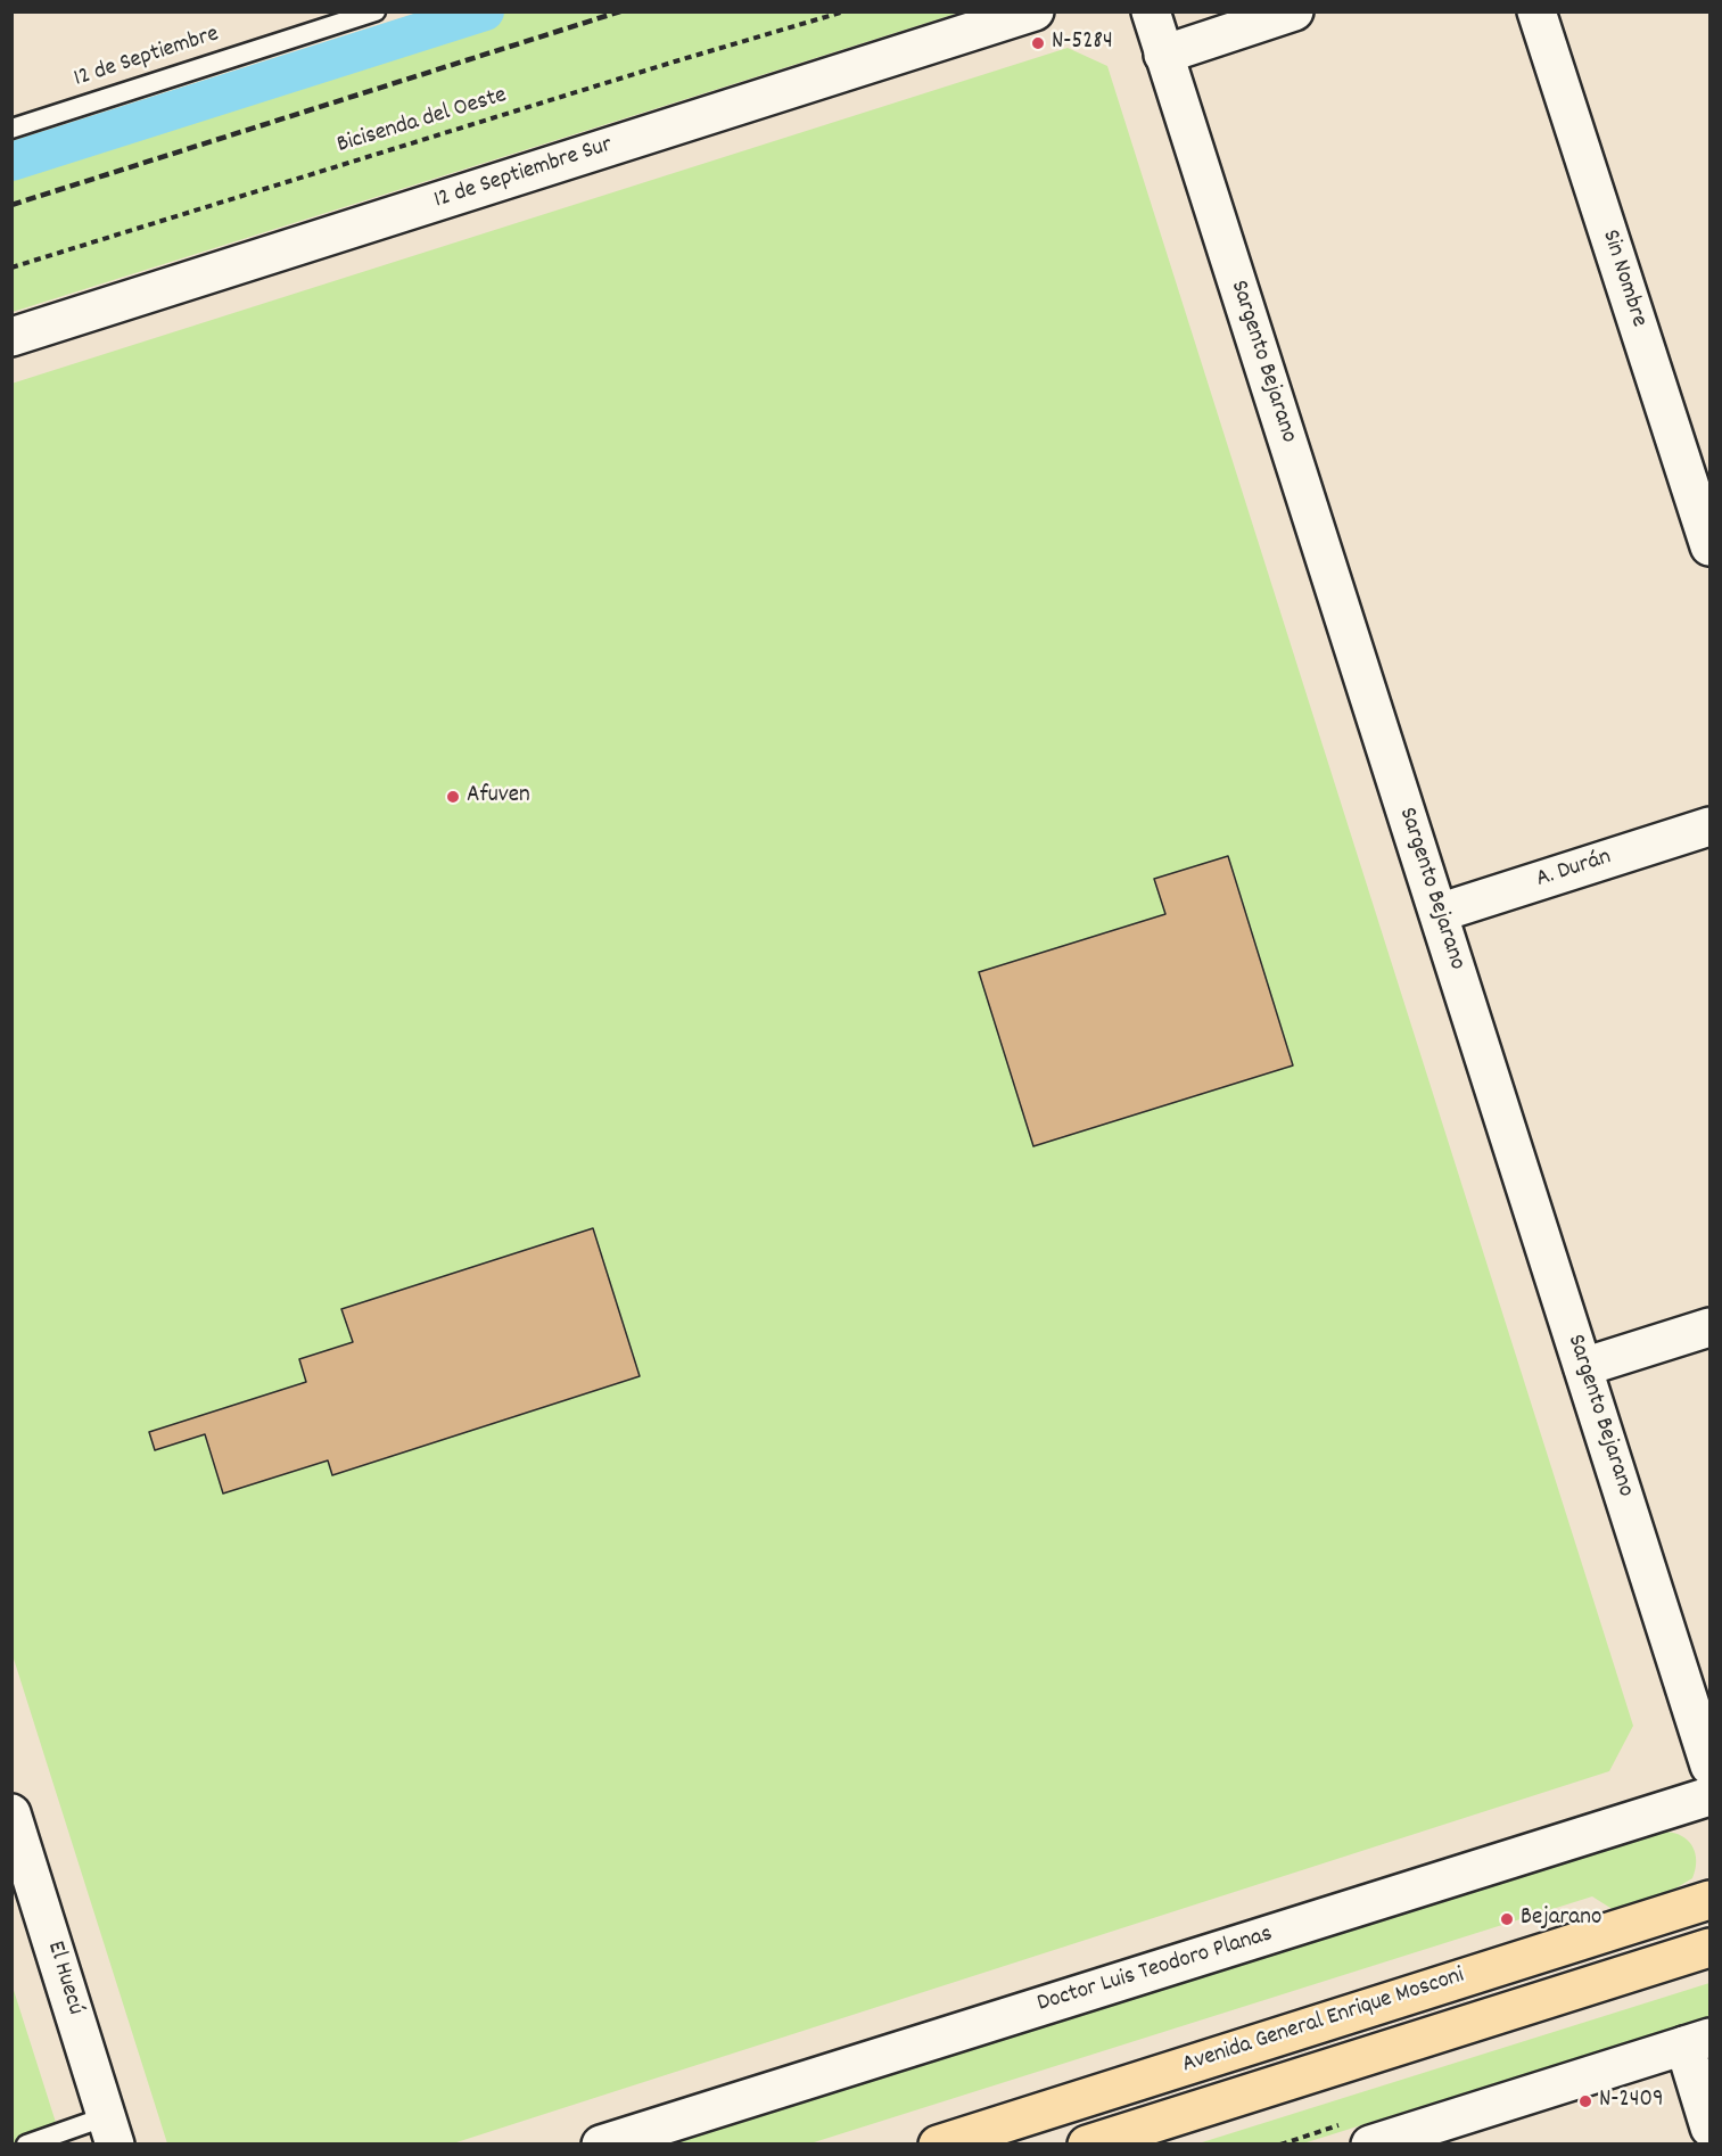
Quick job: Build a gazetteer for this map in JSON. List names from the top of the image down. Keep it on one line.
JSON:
{"streets":{"highway":["Avenida General Enrique Mosconi"],"street":["12 de Septiembre Sur","Sin Nombre","Sargento Bejarano","A. Durán","Doctor Luis Teodoro Planas","El Huecú"],"lane":["12 de Septiembre"],"path":["Bicisenda del Oeste"]},"crossings":[["Sargento Bejarano","A. Durán"]],"places":["N-5284","Afuven","Bejarano","N-2409"]}
